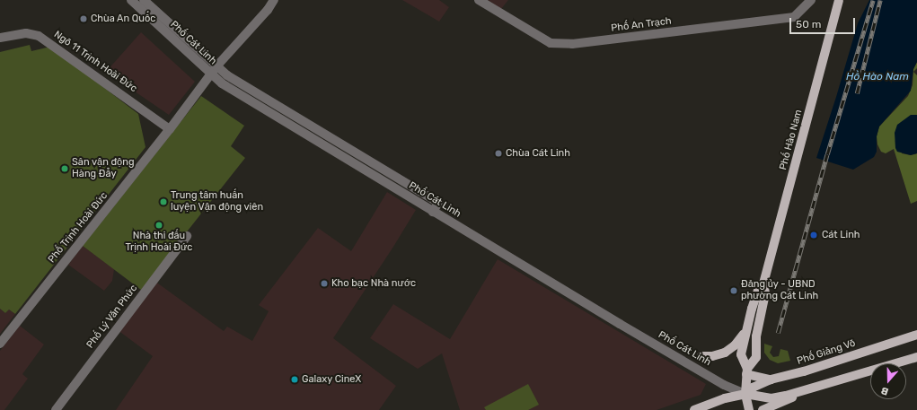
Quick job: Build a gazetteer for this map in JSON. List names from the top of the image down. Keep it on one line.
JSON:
{"streets":{"main road":["Phố Hào Nam","Phố Giảng Võ"],"street":["Phố An Trạch","Phố Cát Linh","Ngõ 11 Trịnh Hoài Đức","Phố Trịnh Hoài Đức","Phố Lý Văn Phức"]},"crossings":[["Phố Cát Linh","Phố Hào Nam"],["Phố Cát Linh","Phố Trịnh Hoài Đức"],["Phố Cát Linh","Phố Giảng Võ"],["Ngõ 11 Trịnh Hoài Đức","Phố Trịnh Hoài Đức"],["Phố Hào Nam","Phố Giảng Võ"]],"water":["Hồ Hào Nam"],"places":["Chùa An Quốc","Chùa Cát Linh","Sân vận động Hàng Đẫy","Trung tâm huấn luyện Vận động viên","Nhà thi đấu Trịnh Hoài Đức","Cát Linh","Kho bạc Nhà nước","Đảng ủy - UBND phường Cát Linh","Galaxy CineX"],"scale_bar":"50 m","north":"bottom"}
